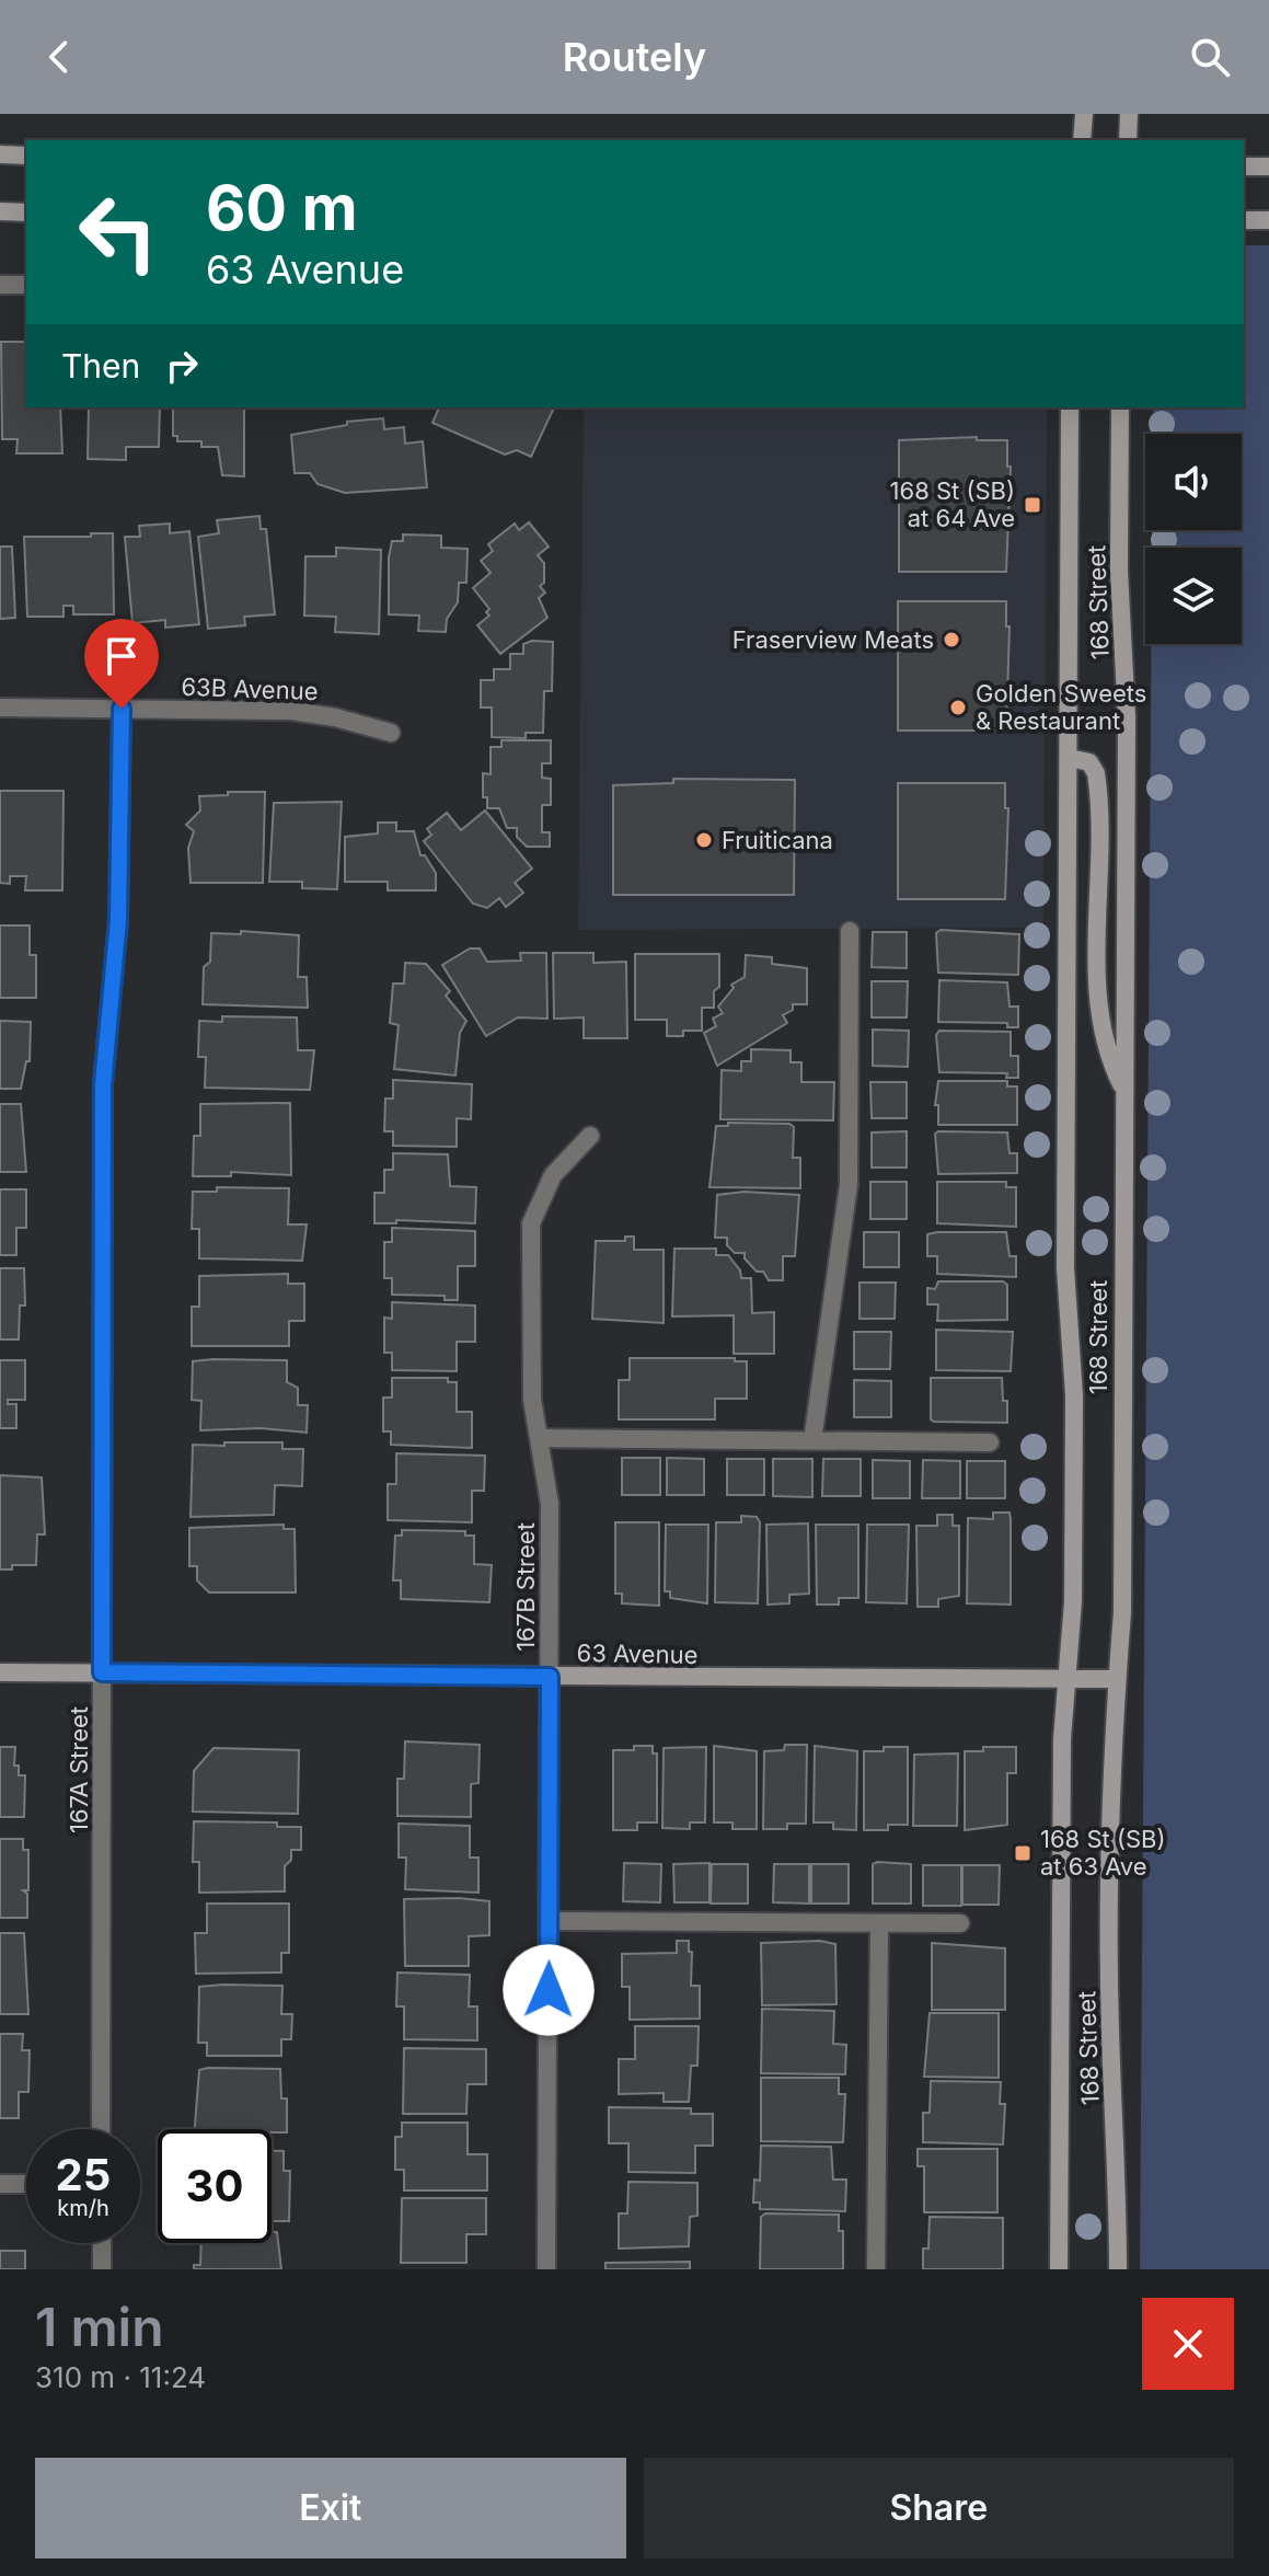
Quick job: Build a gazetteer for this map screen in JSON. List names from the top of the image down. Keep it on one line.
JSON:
{"streets":{"main road":["168 Street","63 Avenue"],"street":["63B Avenue","167B Street","167A Street"]},"crossings":[["168 Street","63 Avenue"],["63B Avenue","167A Street"],["167B Street","63 Avenue"],["63 Avenue","167A Street"]],"places":{"transit":["168 St (SB) at 64 Ave","168 St (SB) at 63 Ave"],"other":["Fraserview Meats","Golden Sweets & Restaurant","Fruiticana"]},"page":{"header":"Routely","turn":["60 m","63 Avenue"],"then":"Then","speed":"25 km/h","limit":"30","heading":["1 min","310 m · 11:24"],"buttons":["Exit","Share"]}}
